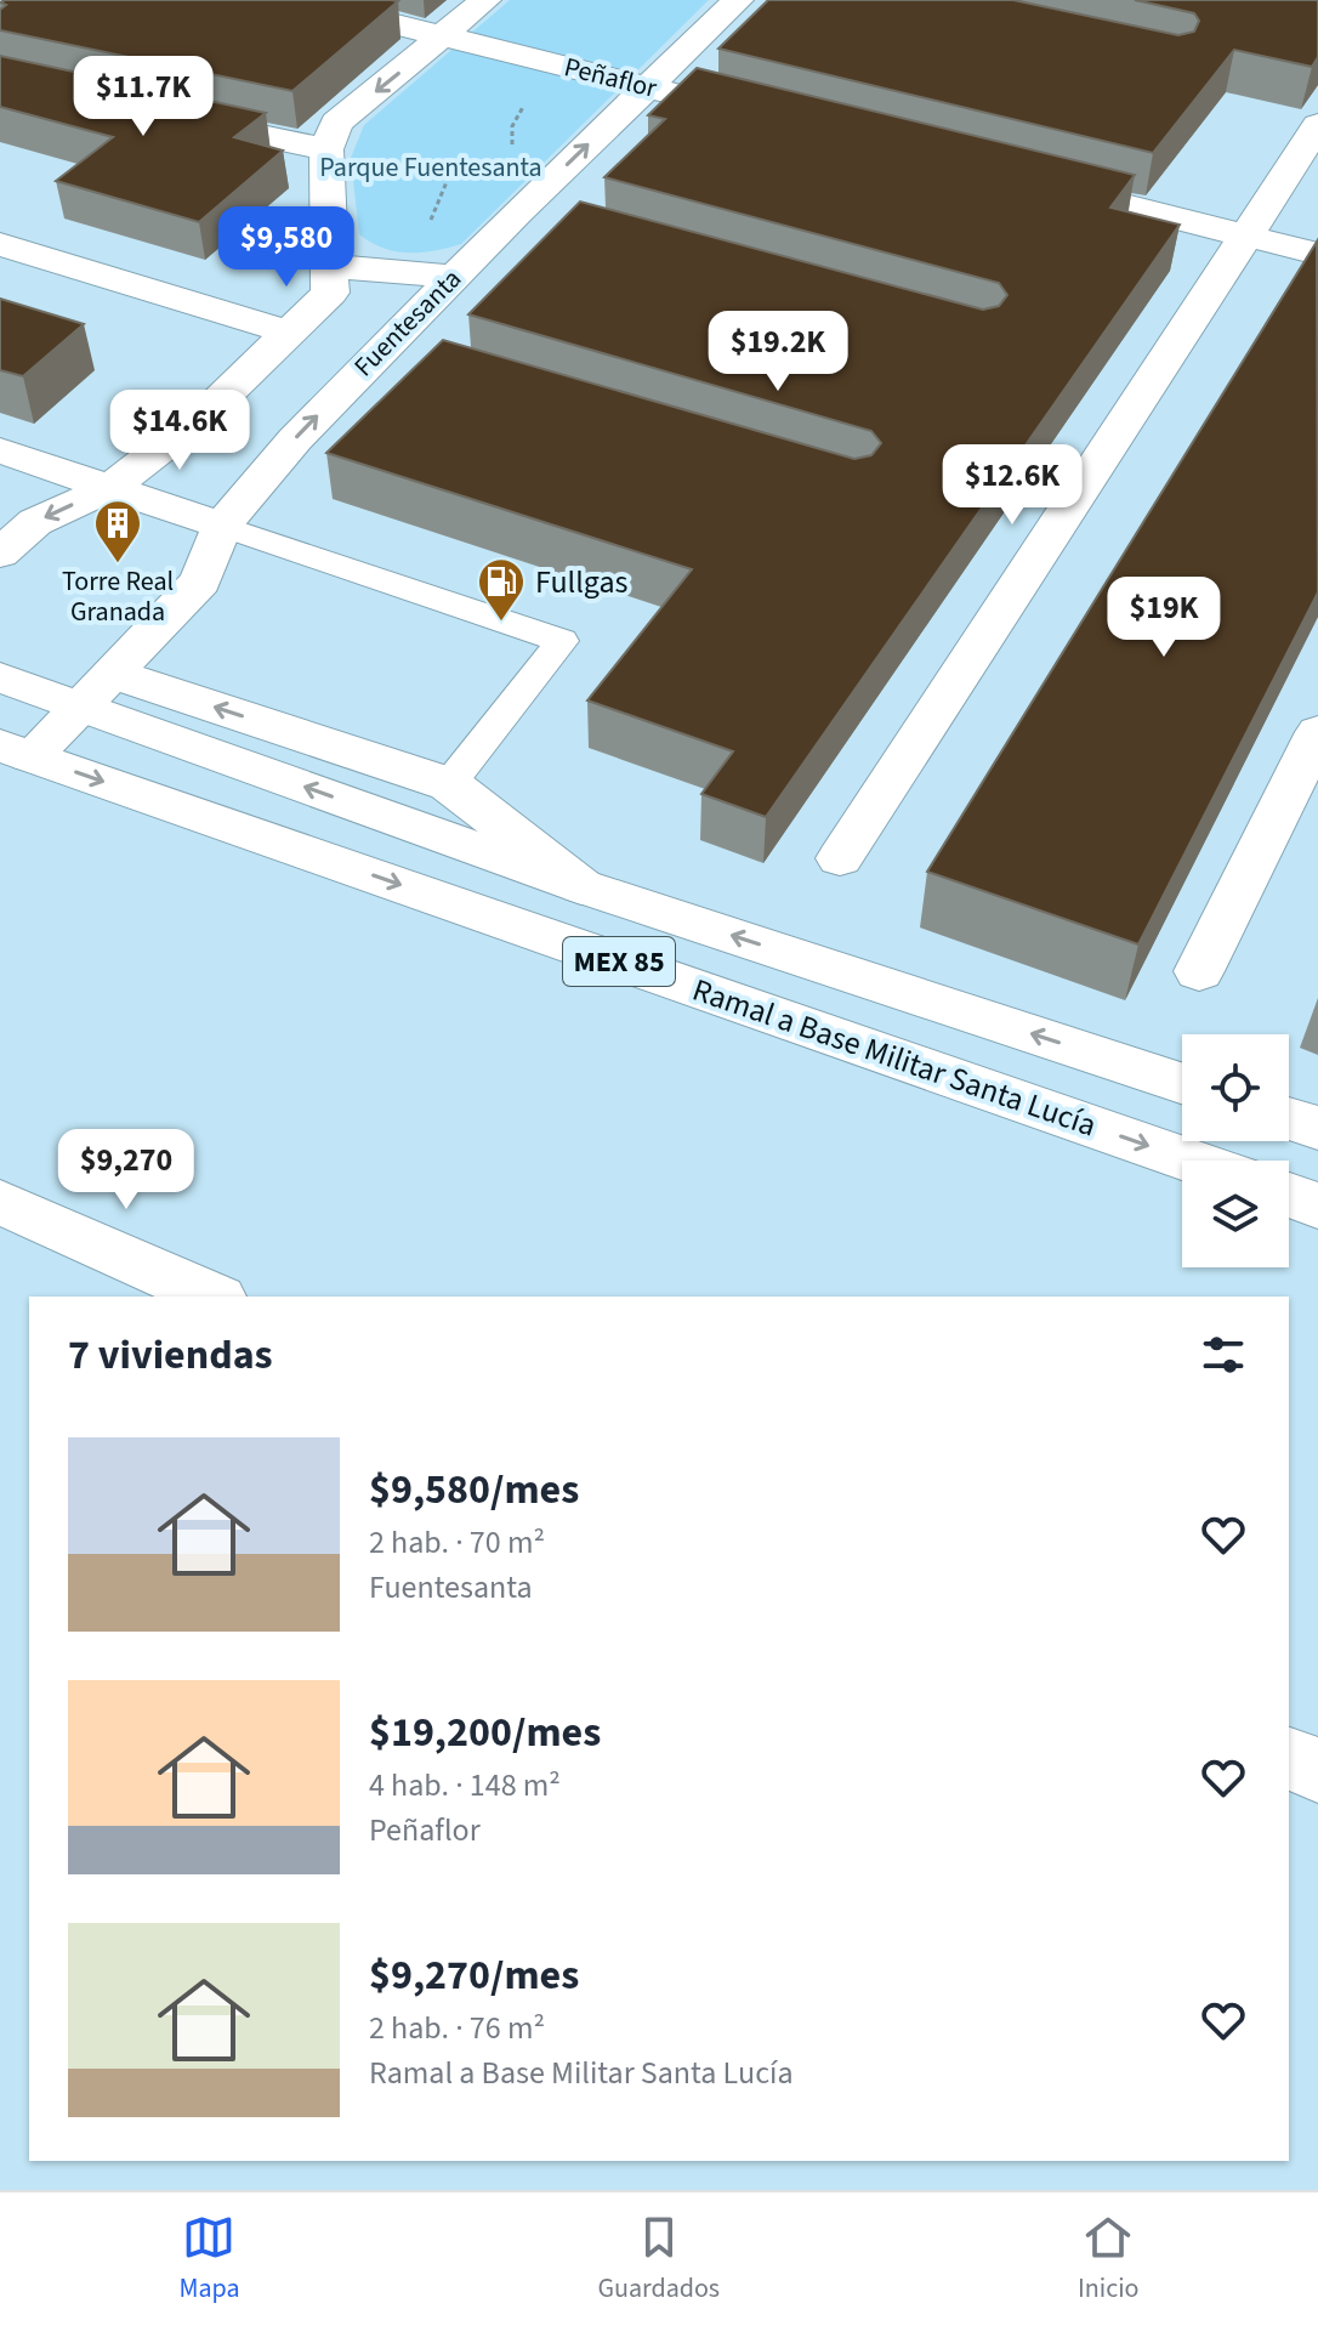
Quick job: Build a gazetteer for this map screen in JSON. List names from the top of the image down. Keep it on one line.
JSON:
{"streets":{"street":["Peñaflor","Fuentesanta","MEX 85","Ramal a Base Militar Santa Lucía"]},"crossings":[["Peñaflor","Fuentesanta"],["Fuentesanta","Ramal a Base Militar Santa Lucía"]],"parks":["Parque Fuentesanta"],"places":{"building":["Torre Real Granada"],"fuel station":["Fullgas"]},"page":{"price":["$11.7K","$9,580","$19.2K","$14.6K","$12.6K","$19K","$9,270"],"heading":"7 viviendas","list":[{"name":"$9,580/mes","note":"2 hab. · 70 m² · Fuentesanta"},{"name":"$19,200/mes","note":"4 hab. · 148 m² · Peñaflor"},{"name":"$9,270/mes","note":"2 hab. · 76 m² · Ramal a Base Militar Santa Lucía"}],"tabs":["Mapa","Guardados","Inicio"]}}
